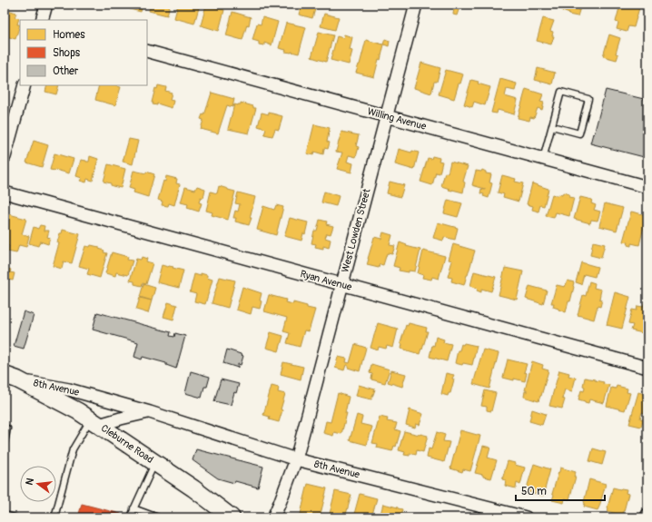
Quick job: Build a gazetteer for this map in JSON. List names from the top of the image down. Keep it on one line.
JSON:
{"streets":{"main road":["Cleburne Road"],"street":["Willing Avenue","West Lowden Street","Ryan Avenue","8th Avenue"]},"crossings":[["Willing Avenue","West Lowden Street"],["West Lowden Street","Ryan Avenue"],["West Lowden Street","8th Avenue"],["8th Avenue","Cleburne Road"]],"legend":["Homes","Shops","Other"],"scale_bar":"50 m","north":"left"}
